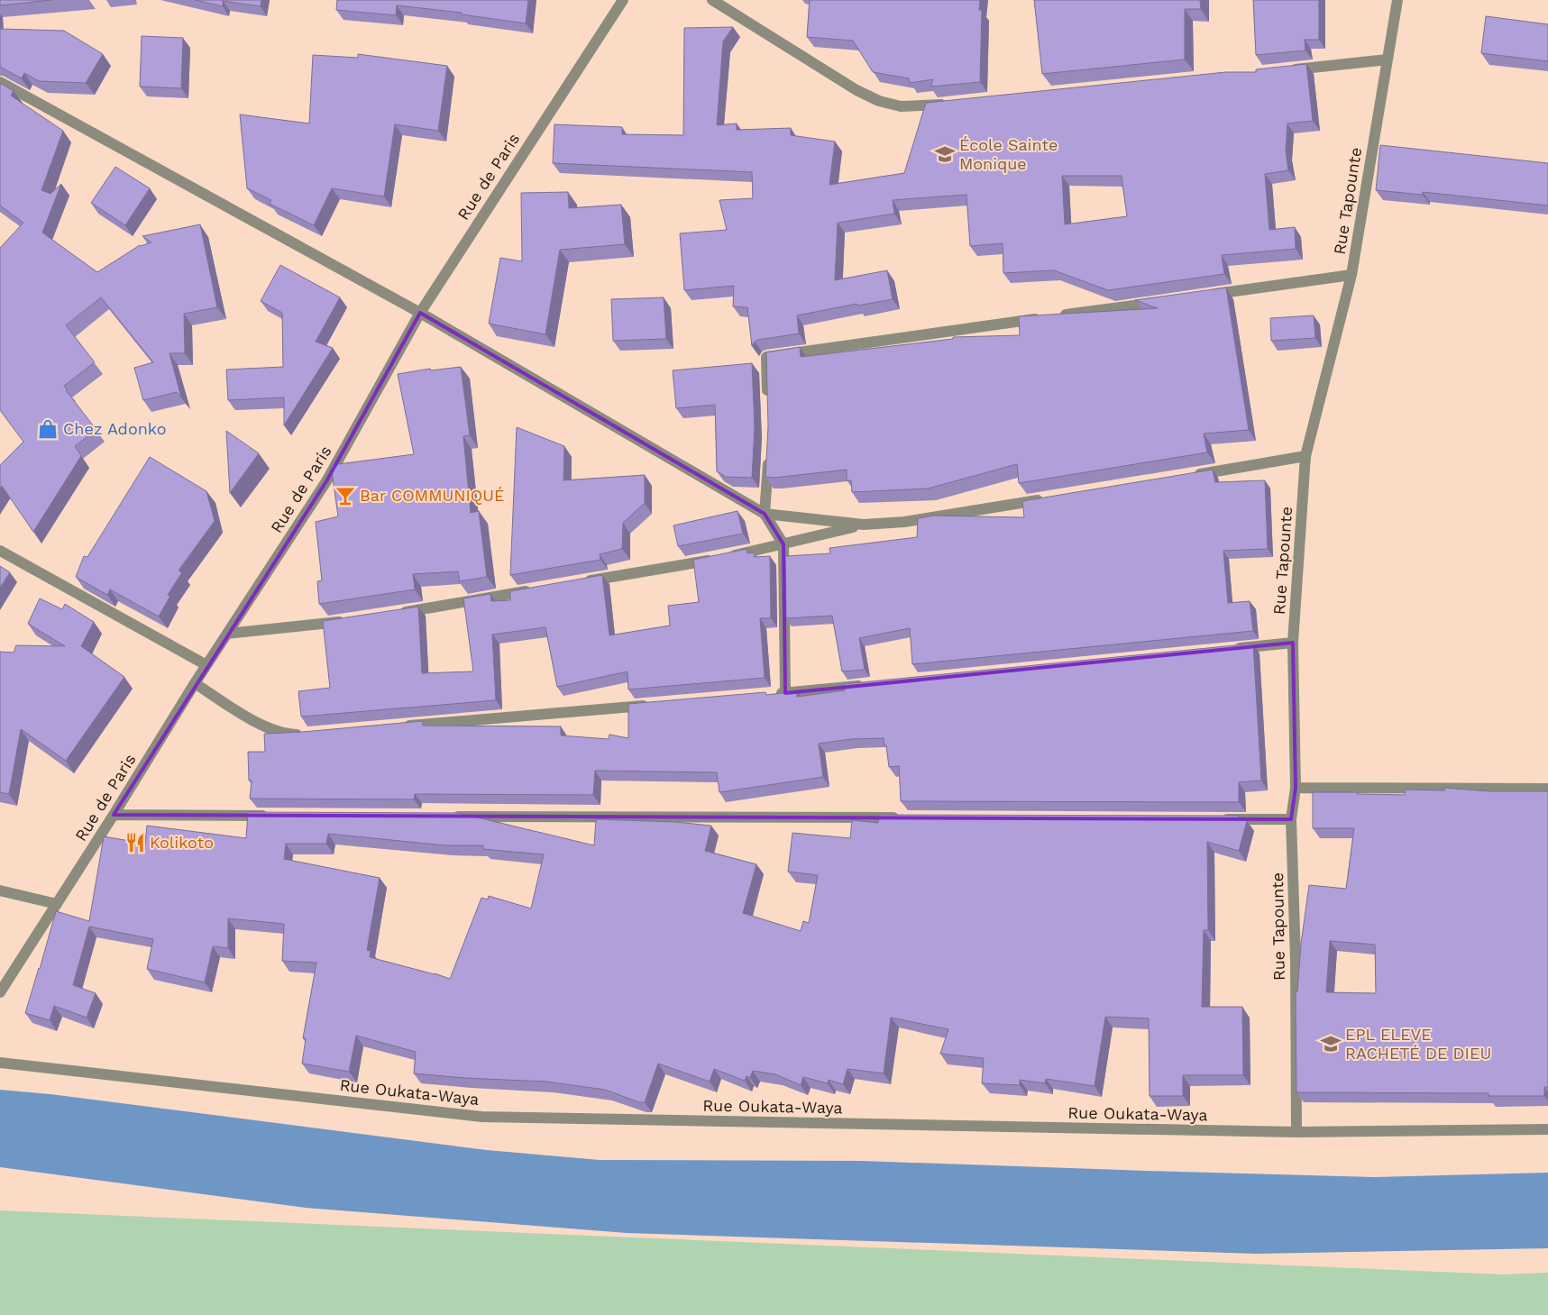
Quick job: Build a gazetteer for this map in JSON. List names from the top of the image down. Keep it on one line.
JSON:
{"streets":{"street":["Rue de Paris","Rue Tapounte","Rue Oukata-Waya"]},"crossings":[["Rue Tapounte","Rue Oukata-Waya"]],"places":{"school or university":["École Sainte Monique","EPL ELEVE RACHETÉ DE DIEU"],"shop":["Chez Adonko"],"bar":["Bar COMMUNIQUÉ"],"restaurant":["Kolikoto"]}}
